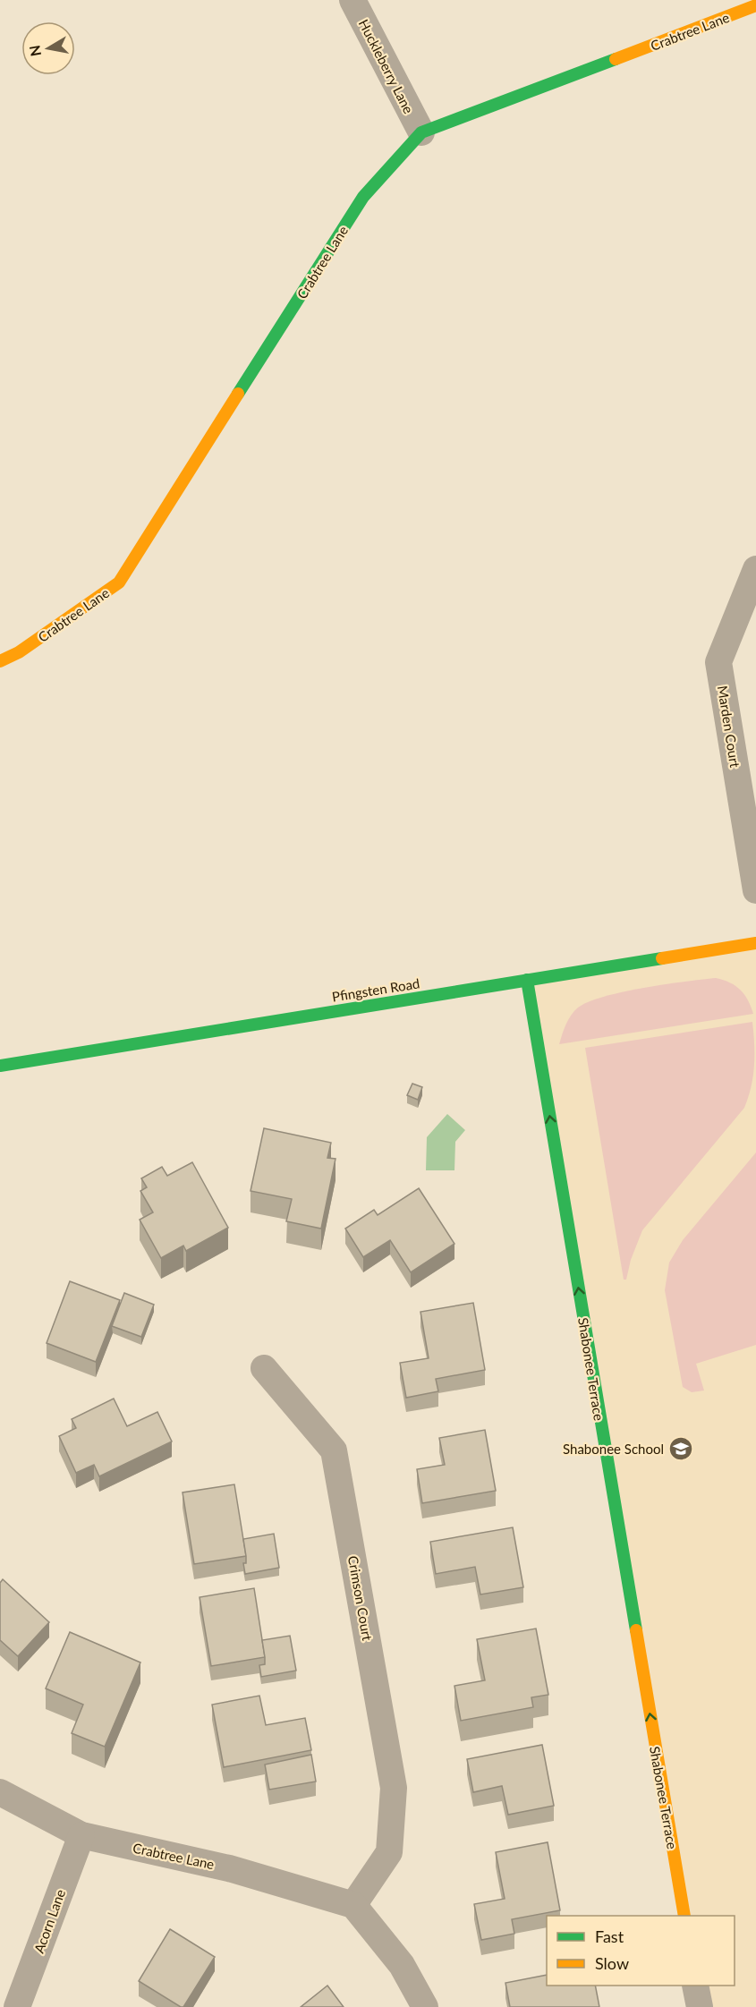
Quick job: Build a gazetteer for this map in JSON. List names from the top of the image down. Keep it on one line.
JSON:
{"streets":{"street":["Crabtree Lane","Huckleberry Lane","Marden Court","Pfingsten Road","Shabonee Terrace","Crimson Court","Acorn Lane"]},"crossings":[["Crabtree Lane","Huckleberry Lane"],["Crabtree Lane","Crimson Court"],["Crabtree Lane","Acorn Lane"],["Pfingsten Road","Shabonee Terrace"]],"one_way":["Shabonee Terrace"],"places":{"school or university":["Shabonee School"]},"legend":["Fast","Slow"],"north":"left"}
